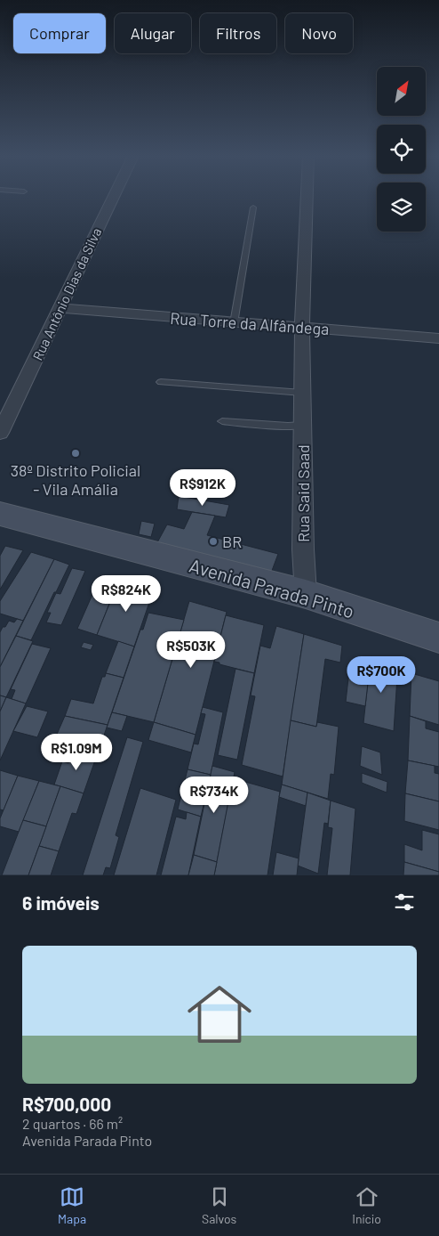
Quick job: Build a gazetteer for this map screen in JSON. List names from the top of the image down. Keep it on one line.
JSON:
{"streets":{"main road":["Avenida Parada Pinto"],"street":["Rua Antônio Dias da Silva","Rua Torre da Alfândega","Rua Said Saad"]},"crossings":[["Rua Antônio Dias da Silva","Rua Torre da Alfândega"],["Rua Torre da Alfândega","Rua Said Saad"],["Rua Said Saad","Avenida Parada Pinto"]],"places":["38º Distrito Policial - Vila Amália","BR"],"north":"top right","page":{"chip":["Comprar","Alugar","Filtros","Novo"],"price":["R$912K","R$824K","R$503K","R$700K","R$1.09M","R$734K"],"heading":"6 imóveis","list":[{"name":"R$700,000","note":"2 quartos · 66 m² · Avenida Parada Pinto"}],"tabs":["Mapa","Salvos","Início"]}}
